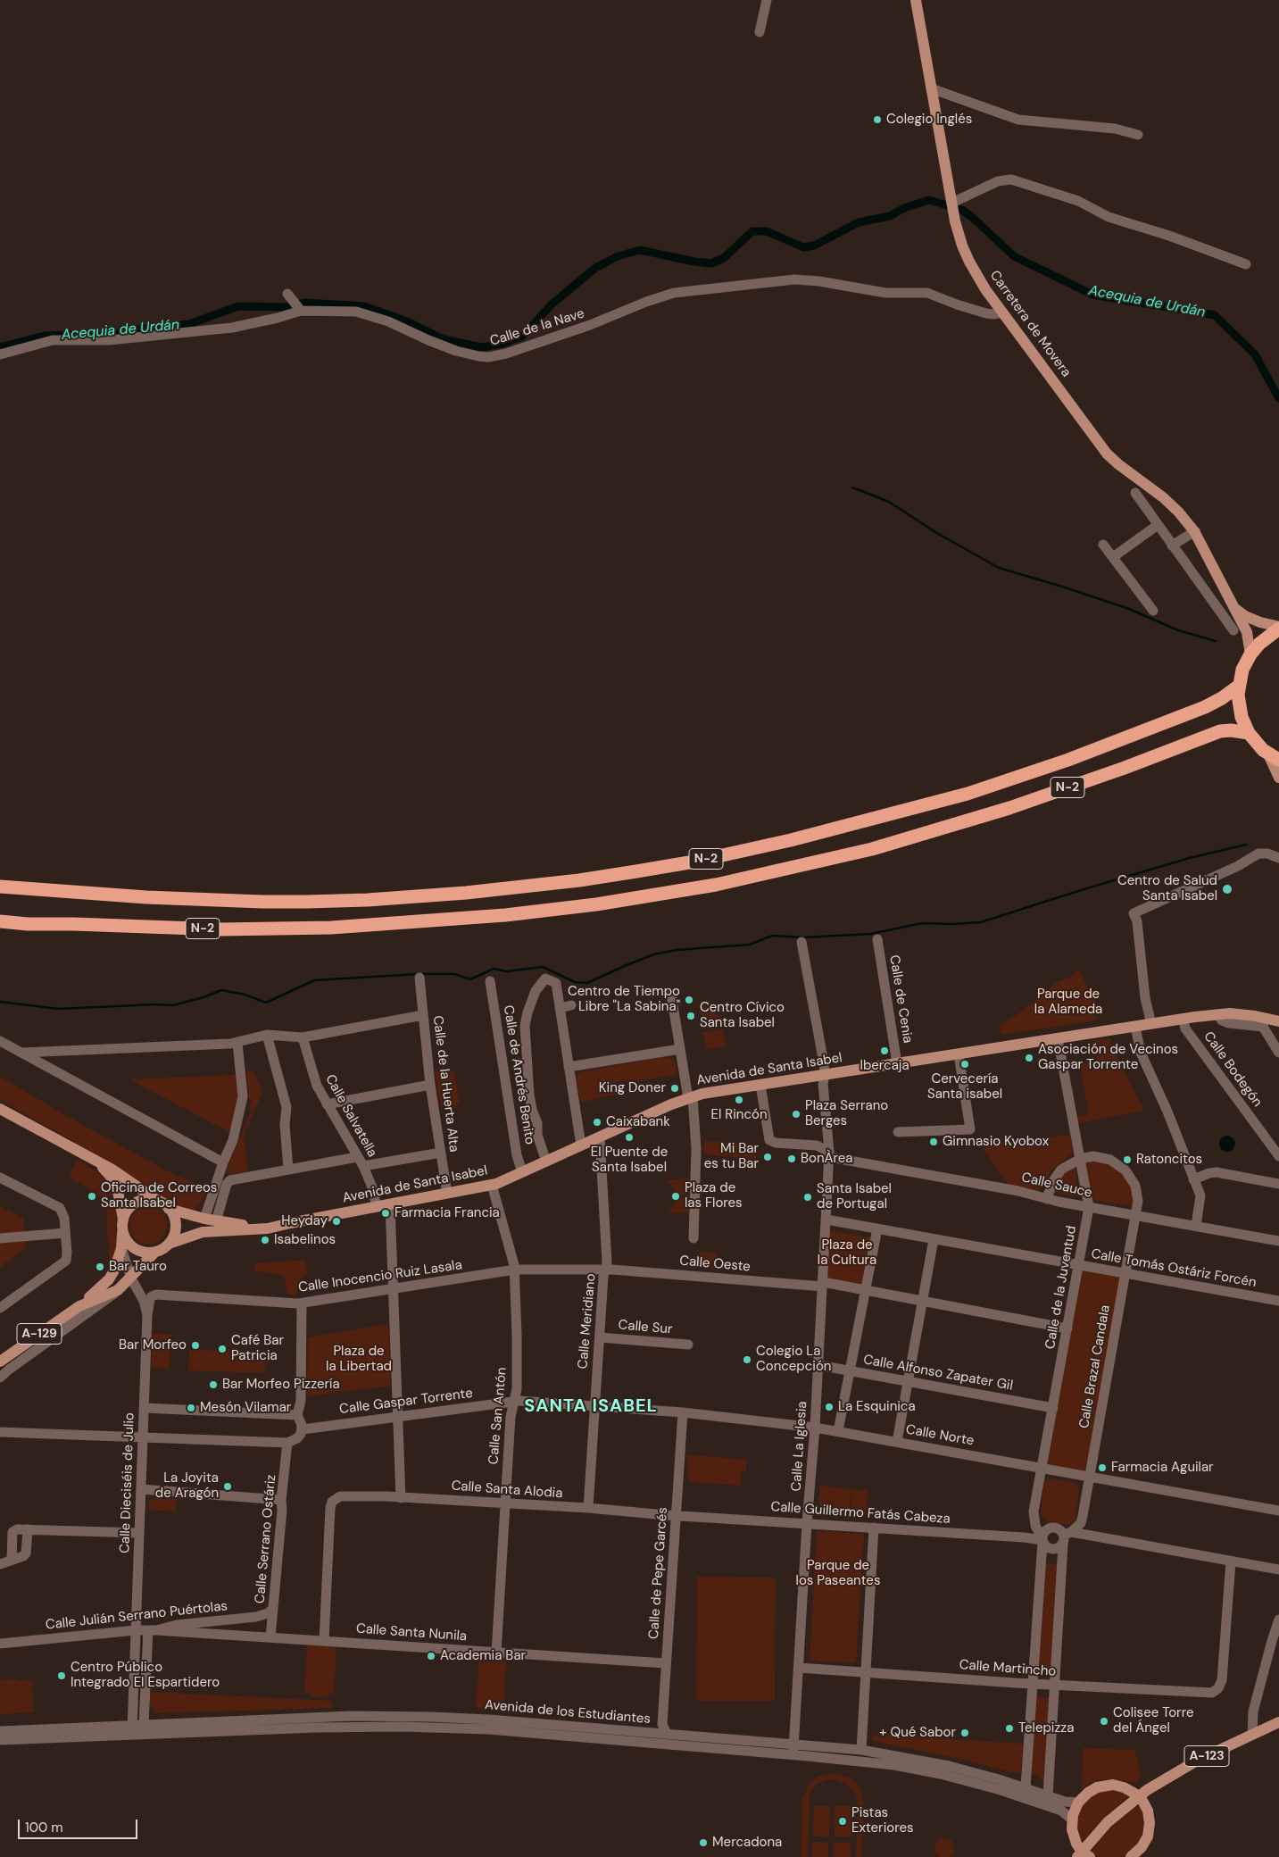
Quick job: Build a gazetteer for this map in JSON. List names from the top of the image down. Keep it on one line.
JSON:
{"streets":{"highway":["N-2"],"main road":["Carretera de Movera","Avenida de Santa Isabel","A-129","A-123"],"street":["Calle de la Nave","Calle de Cenia","Calle Bodegón","Calle de Andrés Benito","Calle de la Huerta Alta","Calle Salvatella","Calle Sauce","Calle Oeste","Calle Tomás Ostáriz Forcén","Calle Inocencio Ruiz Lasala","Calle de la Juventud","Calle Meridiano","Calle Sur","Calle Brazal Candala","Calle Alfonso Zapater Gil","Calle Gaspar Torrente","Calle San Antón","Calle Norte","Calle La Iglesia","Calle Dieciséis de Julio","Calle Santa Alodia","Calle Guillermo Fatás Cabeza","Calle Serrano Ostáriz","Calle de Pepe Garcés","Calle Julián Serrano Puértolas","Calle Santa Nunila","Calle Martincho","Avenida de los Estudiantes"]},"crossings":[["Carretera de Movera","Calle de la Nave"],["Calle de Cenia","Avenida de Santa Isabel"],["Avenida de Santa Isabel","Calle Bodegón"],["Avenida de Santa Isabel","Calle de Andrés Benito"],["Avenida de Santa Isabel","Calle de la Huerta Alta"],["Avenida de Santa Isabel","Calle Salvatella"],["Avenida de Santa Isabel","Calle de la Juventud"],["Avenida de Santa Isabel","Calle Meridiano"],["Avenida de Santa Isabel","A-129"],["Avenida de Santa Isabel","Calle San Antón"],["Calle Sauce","Calle de la Juventud"],["Calle Sauce","Calle Brazal Candala"],["Calle Sauce","Calle La Iglesia"],["Calle Oeste","Calle Inocencio Ruiz Lasala"],["Calle Oeste","Calle de la Juventud"],["Calle Oeste","Calle Meridiano"],["Calle Oeste","Calle La Iglesia"],["Calle Tomás Ostáriz Forcén","Calle de la Juventud"],["Calle Tomás Ostáriz Forcén","Calle Brazal Candala"],["Calle Tomás Ostáriz Forcén","Calle La Iglesia"],["Calle Inocencio Ruiz Lasala","Calle Meridiano"],["Calle Inocencio Ruiz Lasala","Calle San Antón"],["Calle Inocencio Ruiz Lasala","Calle Dieciséis de Julio"],["Calle de la Juventud","Calle Brazal Candala"],["Calle de la Juventud","Calle Alfonso Zapater Gil"],["Calle de la Juventud","Calle Norte"],["Calle de la Juventud","Calle Guillermo Fatás Cabeza"],["Calle de la Juventud","Calle Martincho"],["Calle de la Juventud","Avenida de los Estudiantes"],["Calle Meridiano","Calle Sur"],["Calle Meridiano","Calle Gaspar Torrente"],["Calle Meridiano","Calle Norte"],["Calle Meridiano","Calle Santa Alodia"],["A-129","Calle Dieciséis de Julio"],["Calle Brazal Candala","Calle Norte"],["Calle Alfonso Zapater Gil","Calle La Iglesia"],["Calle Gaspar Torrente","Calle San Antón"],["Calle Gaspar Torrente","Calle Norte"],["Calle San Antón","Calle Santa Alodia"],["Calle San Antón","Calle Santa Nunila"],["Calle Norte","Calle La Iglesia"],["Calle Norte","Calle de Pepe Garcés"],["Calle La Iglesia","Calle Guillermo Fatás Cabeza"],["Calle La Iglesia","Calle Martincho"],["Calle La Iglesia","Avenida de los Estudiantes"],["Calle Dieciséis de Julio","Calle Julián Serrano Puértolas"],["Calle Dieciséis de Julio","Avenida de los Estudiantes"],["Calle Santa Alodia","Calle Guillermo Fatás Cabeza"],["Calle Santa Alodia","Calle de Pepe Garcés"],["Calle Santa Alodia","Calle Santa Nunila"],["Calle Guillermo Fatás Cabeza","Calle de Pepe Garcés"],["Calle Serrano Ostáriz","Calle Julián Serrano Puértolas"],["Calle Serrano Ostáriz","Calle Santa Nunila"],["Calle de Pepe Garcés","Calle Santa Nunila"],["Calle de Pepe Garcés","Avenida de los Estudiantes"],["Calle Julián Serrano Puértolas","Calle Santa Nunila"]],"districts":["SANTA ISABEL"],"water":["Acequia de Urdán"],"parks":["Parque de la Alameda","Plaza de la Cultura","Plaza de la Libertad","Parque de los Paseantes"],"places":["Colegio Inglés","Centro de Salud Santa Isabel","Centro de Tiempo Libre \"La Sabina\"","Centro Cívico Santa Isabel","Ibercaja","Asociación de Vecinos Gaspar Torrente","Cervecería Santa isabel","King Doner","El Rincón","Plaza Serrano Berges","Caixabank","El Puente de Santa Isabel","Gimnasio Kyobox","Mi Bar es tu Bar","BonÀrea","Ratoncitos","Oficina de Correos Santa Isabel","Plaza de las Flores","Santa Isabel de Portugal","Farmacia Francia","Heyday","Isabelinos","Bar Tauro","Bar Morfeo","Café Bar Patricia","Colegio La Concepción","Bar Morfeo Pizzería","La Esquinica","Mesón Vilamar","Farmacia Aguilar","La Joyita de Aragón","Academia Bar","Centro Público Integrado El Espartidero","Colisee Torre del Ángel","Telepizza","+ Qué Sabor","Pistas Exteriores","Mercadona"],"scale_bar":"100 m"}
